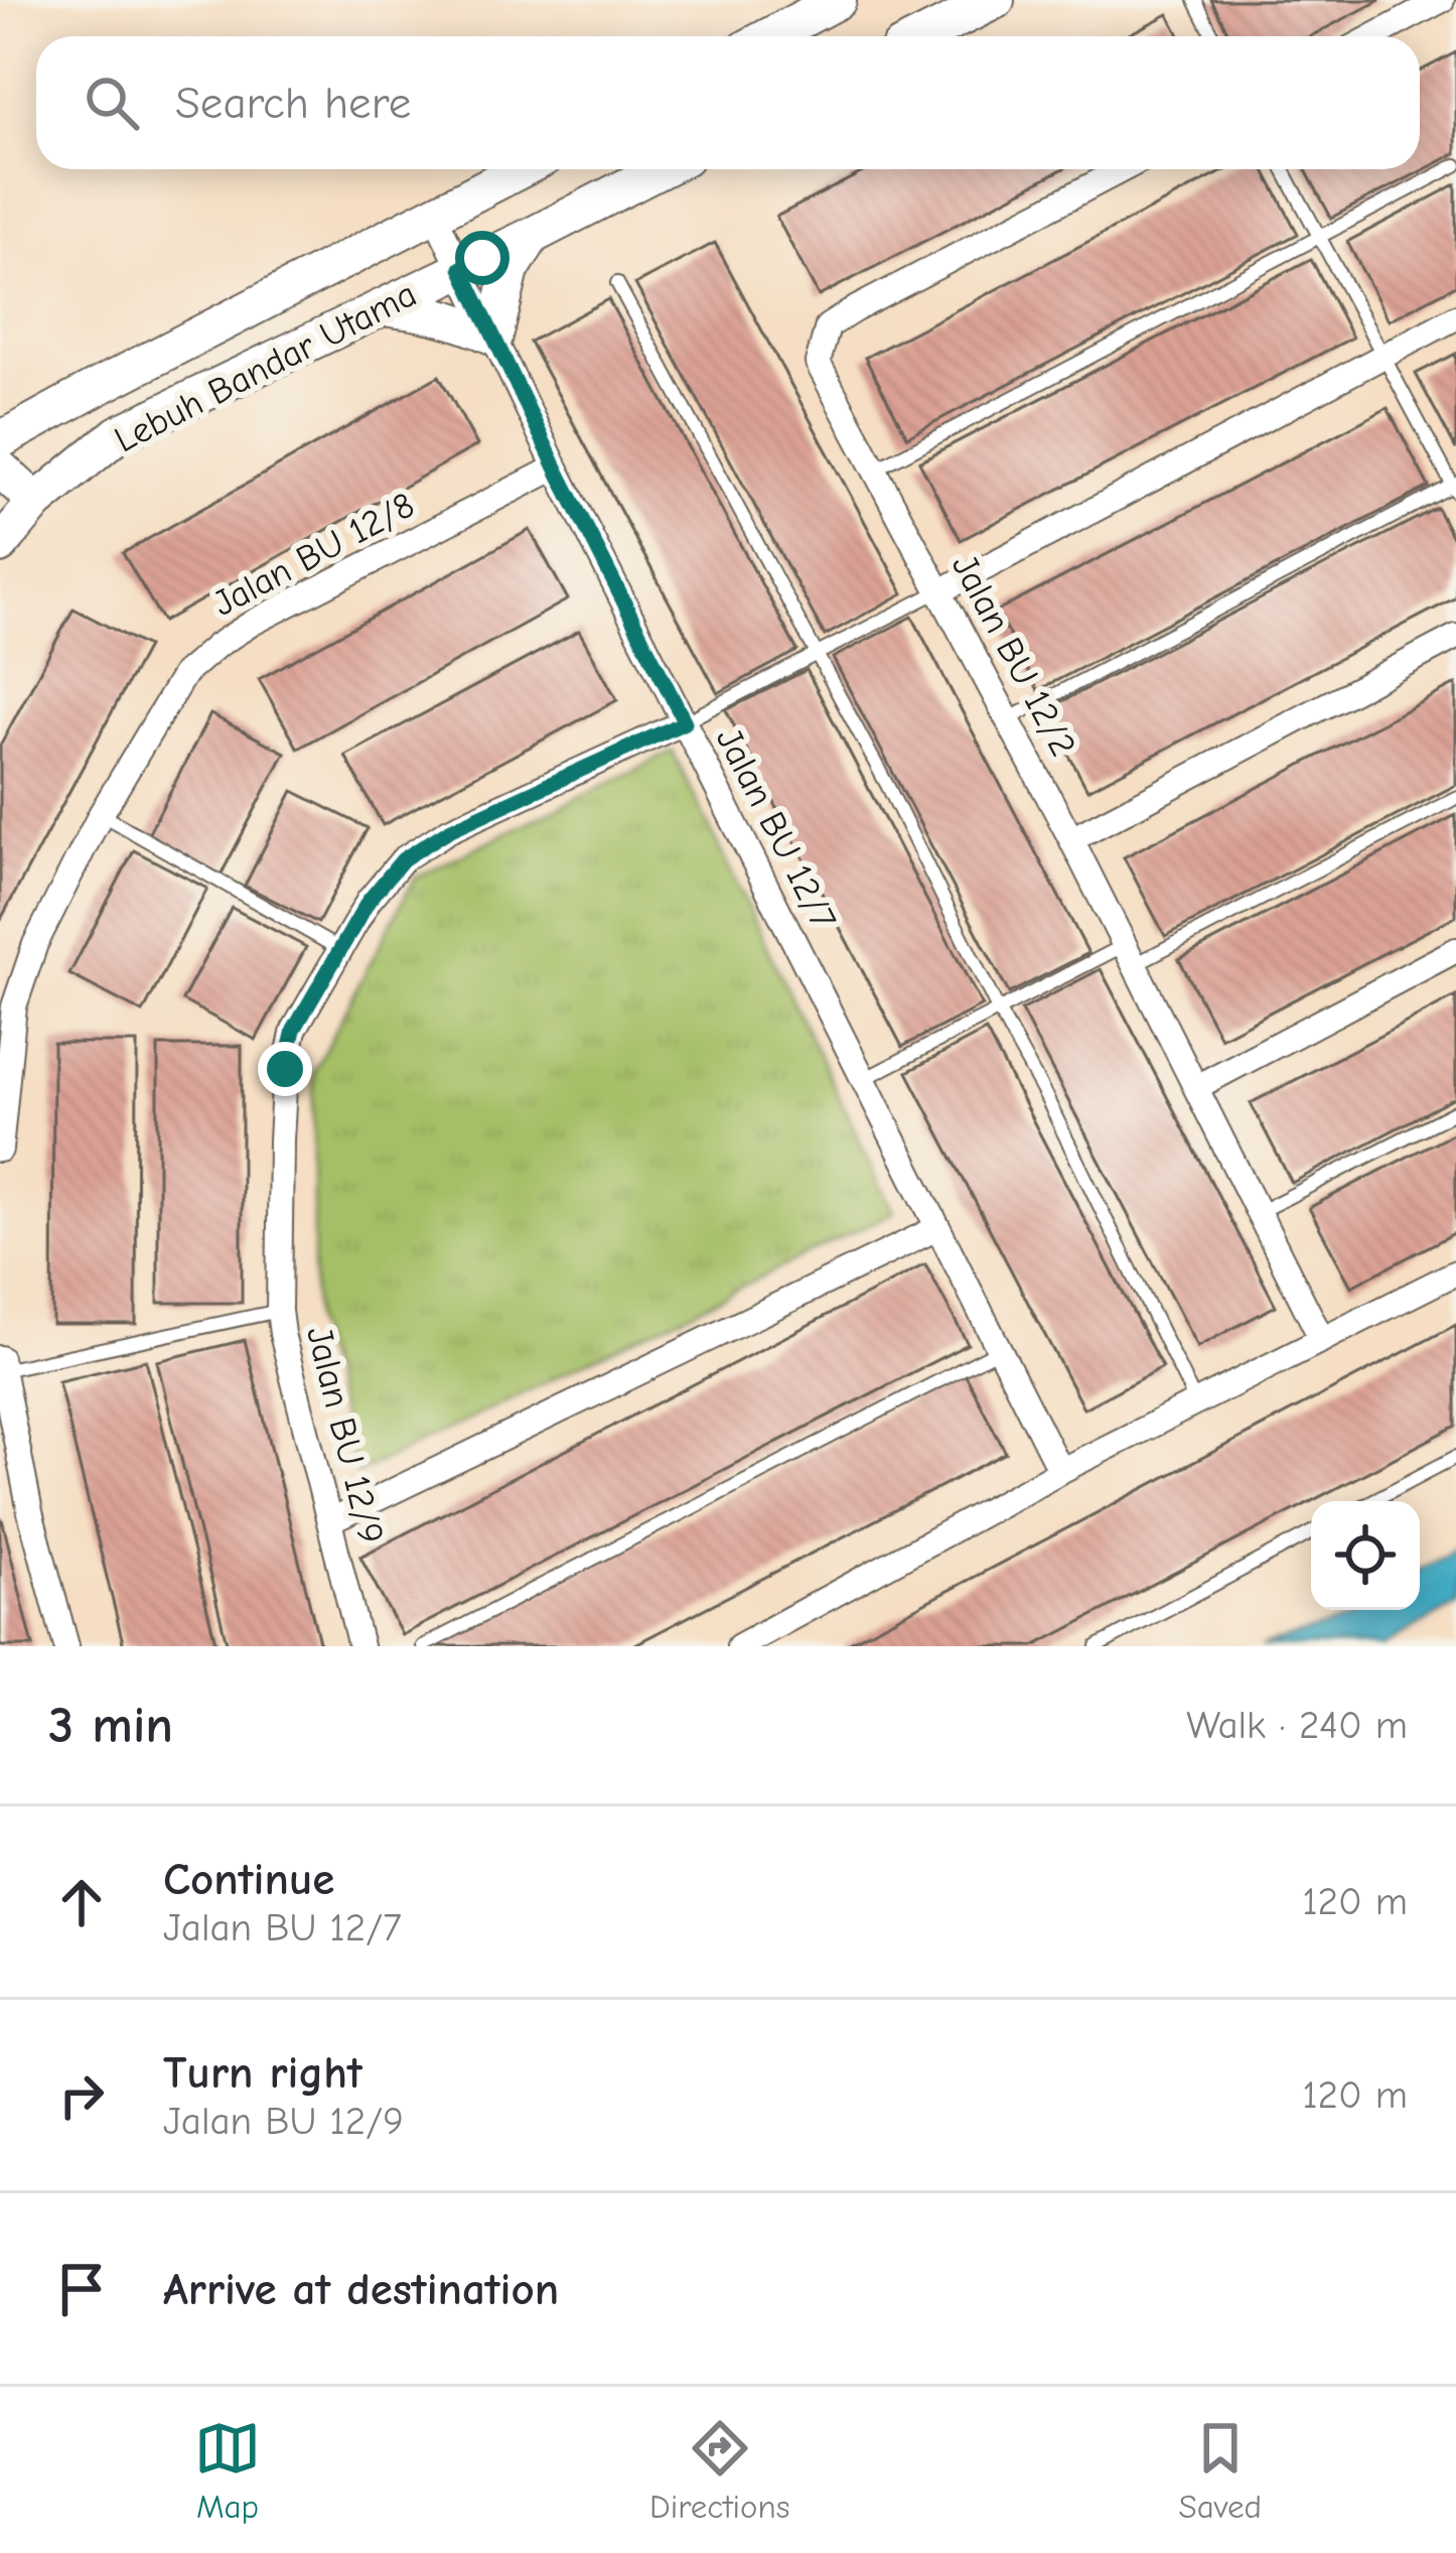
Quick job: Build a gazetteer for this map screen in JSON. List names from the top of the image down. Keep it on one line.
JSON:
{"streets":{"main road":["Lebuh Bandar Utama"],"street":["Jalan BU 12/8","Jalan BU 12/2","Jalan BU 12/7","Jalan BU 12/9"]},"crossings":[["Lebuh Bandar Utama","Jalan BU 12/7"],["Jalan BU 12/8","Jalan BU 12/7"],["Jalan BU 12/7","Jalan BU 12/9"]],"page":{"search":"Search here","heading":["3 min","Walk · 240 m"],"list":[["Continue","Jalan BU 12/7","120 m"],["Turn right","Jalan BU 12/9","120 m"],"Arrive at destination"],"nav":["Map","Directions","Saved"]}}
